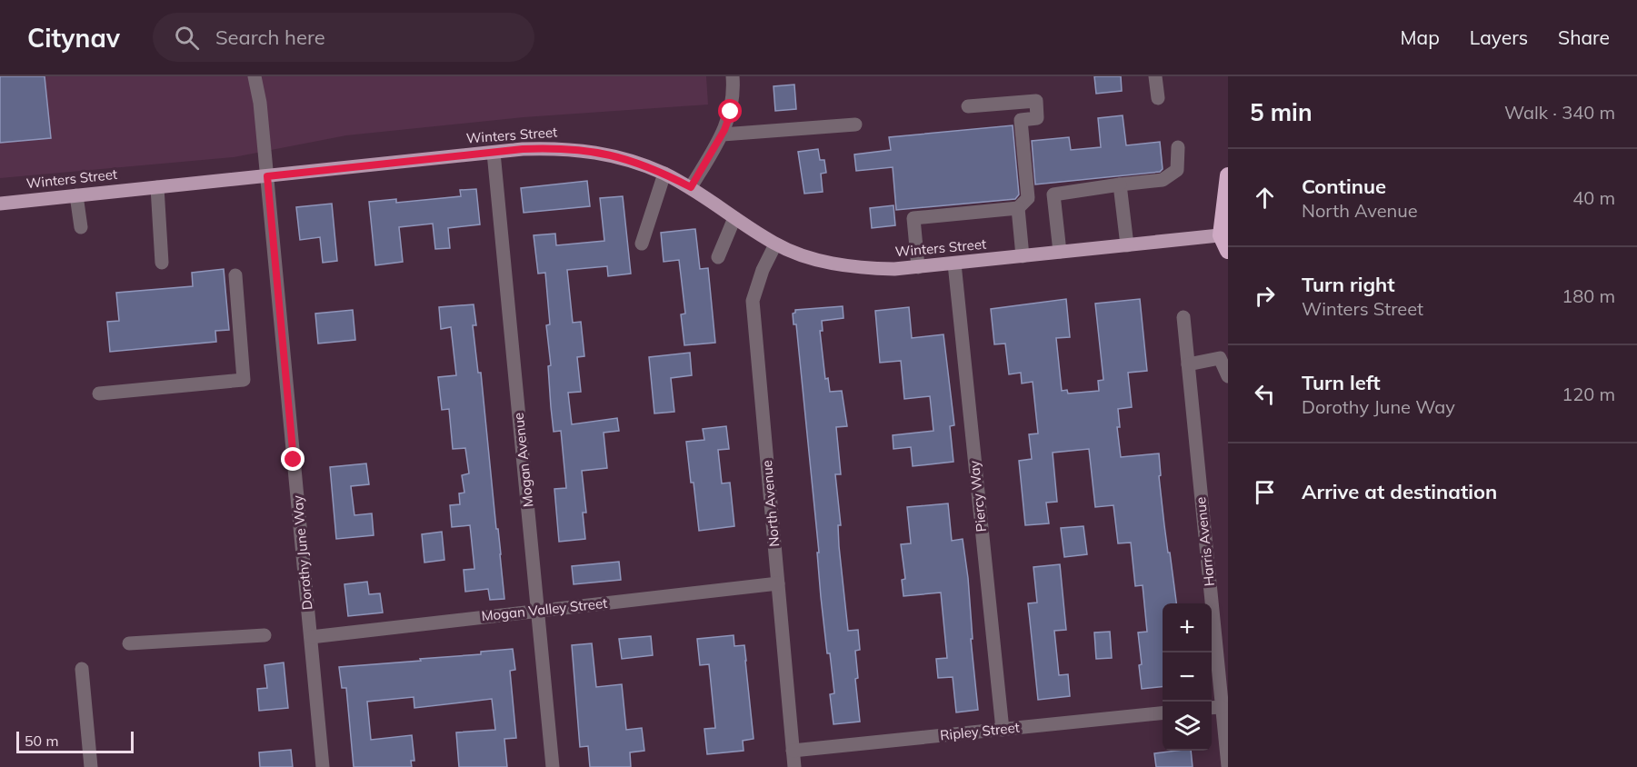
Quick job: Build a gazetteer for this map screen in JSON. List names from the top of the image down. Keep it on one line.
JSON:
{"streets":{"main road":["Winters Street"],"street":["Mogan Avenue","Piercy Way","North Avenue","Harris Avenue","Dorothy June Way","Mogan Valley Street","Ripley Street"]},"crossings":[["Winters Street","Mogan Avenue"],["Winters Street","Piercy Way"],["Winters Street","North Avenue"],["Winters Street","Dorothy June Way"],["Mogan Avenue","Mogan Valley Street"],["Piercy Way","Ripley Street"],["North Avenue","Mogan Valley Street"],["North Avenue","Ripley Street"],["Dorothy June Way","Mogan Valley Street"]],"scale_bar":"50 m","page":{"header":"Citynav","search":"Search here","nav":["Map","Layers","Share"],"heading":["5 min","Walk · 340 m"],"list":[["Continue","North Avenue","40 m"],["Turn right","Winters Street","180 m"],["Turn left","Dorothy June Way","120 m"],"Arrive at destination"],"map_buttons":["+","−"],"scale":"50 m"}}
